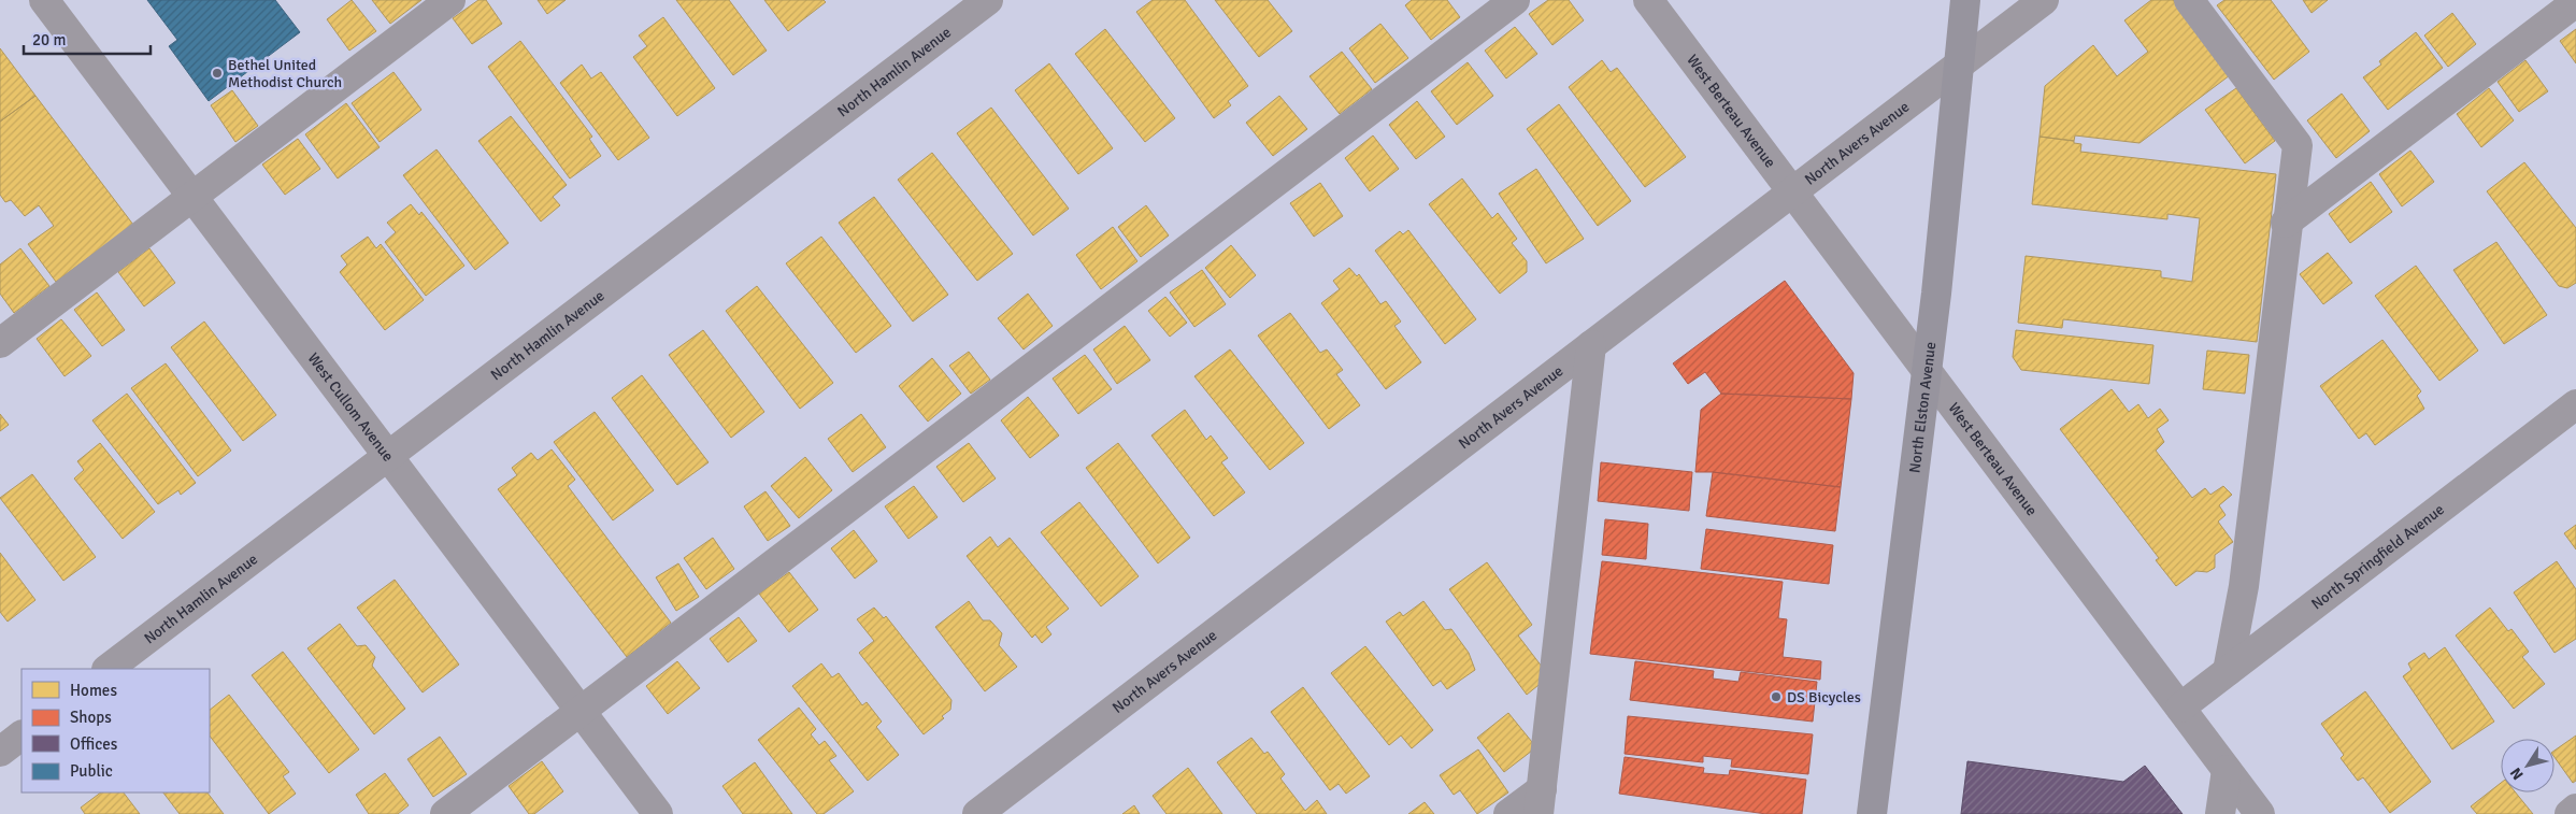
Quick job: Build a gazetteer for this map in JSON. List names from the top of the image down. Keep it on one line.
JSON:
{"streets":{"main road":["North Elston Avenue"],"street":["North Hamlin Avenue","West Berteau Avenue","North Avers Avenue","West Cullom Avenue","North Springfield Avenue"]},"crossings":[["North Hamlin Avenue","West Cullom Avenue"],["West Berteau Avenue","North Avers Avenue"],["West Berteau Avenue","North Elston Avenue"],["West Berteau Avenue","North Springfield Avenue"],["North Avers Avenue","North Elston Avenue"]],"places":["Bethel United Methodist Church","DS Bicycles"],"legend":["Homes","Shops","Offices","Public"],"scale_bar":"20 m","north":"bottom left"}
